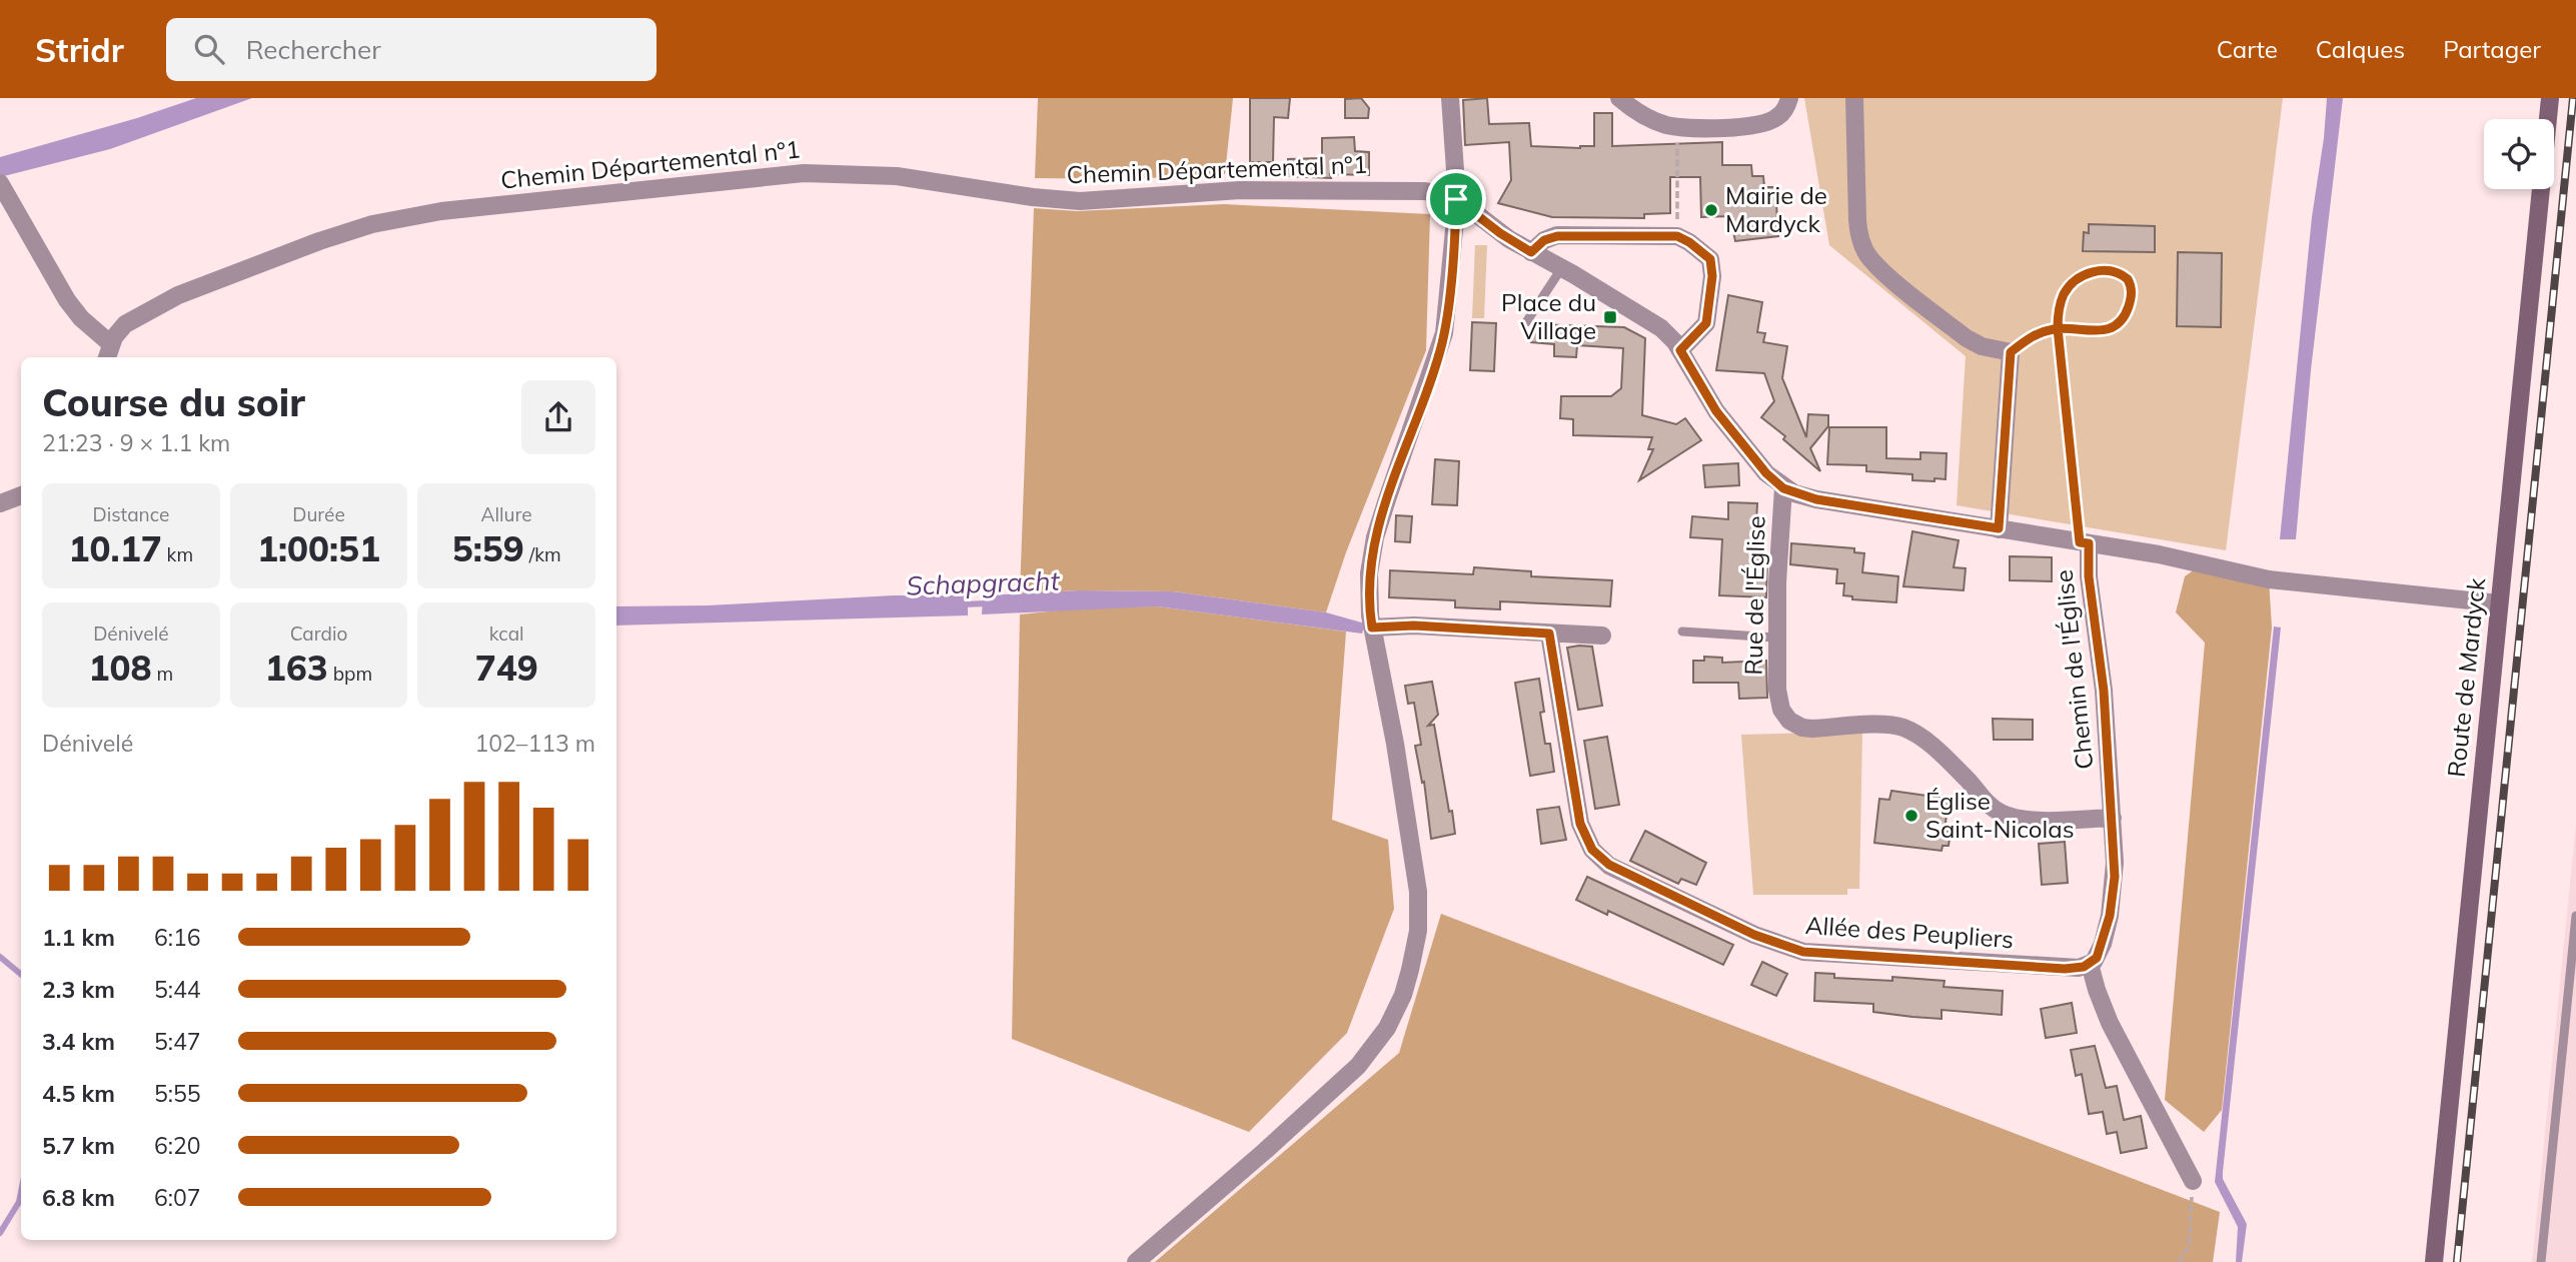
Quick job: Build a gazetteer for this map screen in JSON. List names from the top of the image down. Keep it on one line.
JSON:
{"streets":{"main road":["Route de Mardyck"],"street":["Chemin Départemental n°1","Rue de l'Église","Chemin de l'Église","Allée des Peupliers"]},"crossings":[["Chemin Départemental n°1","Rue de l'Église"],["Chemin Départemental n°1","Chemin de l'Église"],["Chemin Départemental n°1","Route de Mardyck"],["Rue de l'Église","Chemin de l'Église"],["Chemin de l'Église","Allée des Peupliers"]],"water":["Schapgracht"],"places":{"other":["Mairie de Mardyck","Église Saint-Nicolas"],"transit":["Place du Village"]},"page":{"header":"Stridr","search":"Rechercher","nav":["Carte","Calques","Partager"],"heading":["Course du soir","21:23 · 9 × 1.1 km"],"stats":[["Distance","10.17 km"],["Durée","1:00:51"],["Allure","5:59 /km"],["Dénivelé","108 m"],["Cardio","163 bpm"],["kcal","749"]],"chart":["Dénivelé","102–113 m"],"list":[{"name":"1.1 km","note":"6:16"},{"name":"2.3 km","note":"5:44"},{"name":"3.4 km","note":"5:47"},{"name":"4.5 km","note":"5:55"},{"name":"5.7 km","note":"6:20"},{"name":"6.8 km","note":"6:07"}]}}
